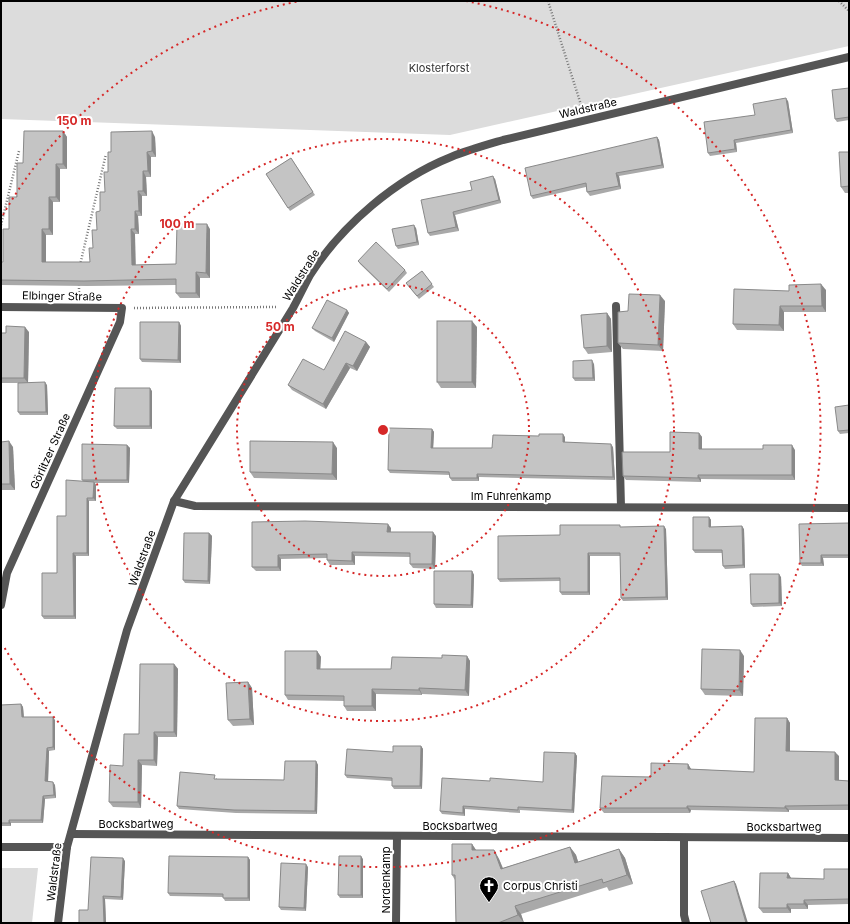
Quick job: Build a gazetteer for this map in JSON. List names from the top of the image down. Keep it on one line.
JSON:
{"streets":{"street":["Waldstraße","Elbinger Straße","Görlitzer Straße","Im Fuhrenkamp","Bocksbartweg","Nordenkamp"]},"crossings":[["Waldstraße","Im Fuhrenkamp"],["Waldstraße","Bocksbartweg"],["Elbinger Straße","Görlitzer Straße"],["Bocksbartweg","Nordenkamp"]],"parks":["Klosterforst"],"places":{"church":["Corpus Christi"]},"rings":["150 m","100 m","50 m"]}
